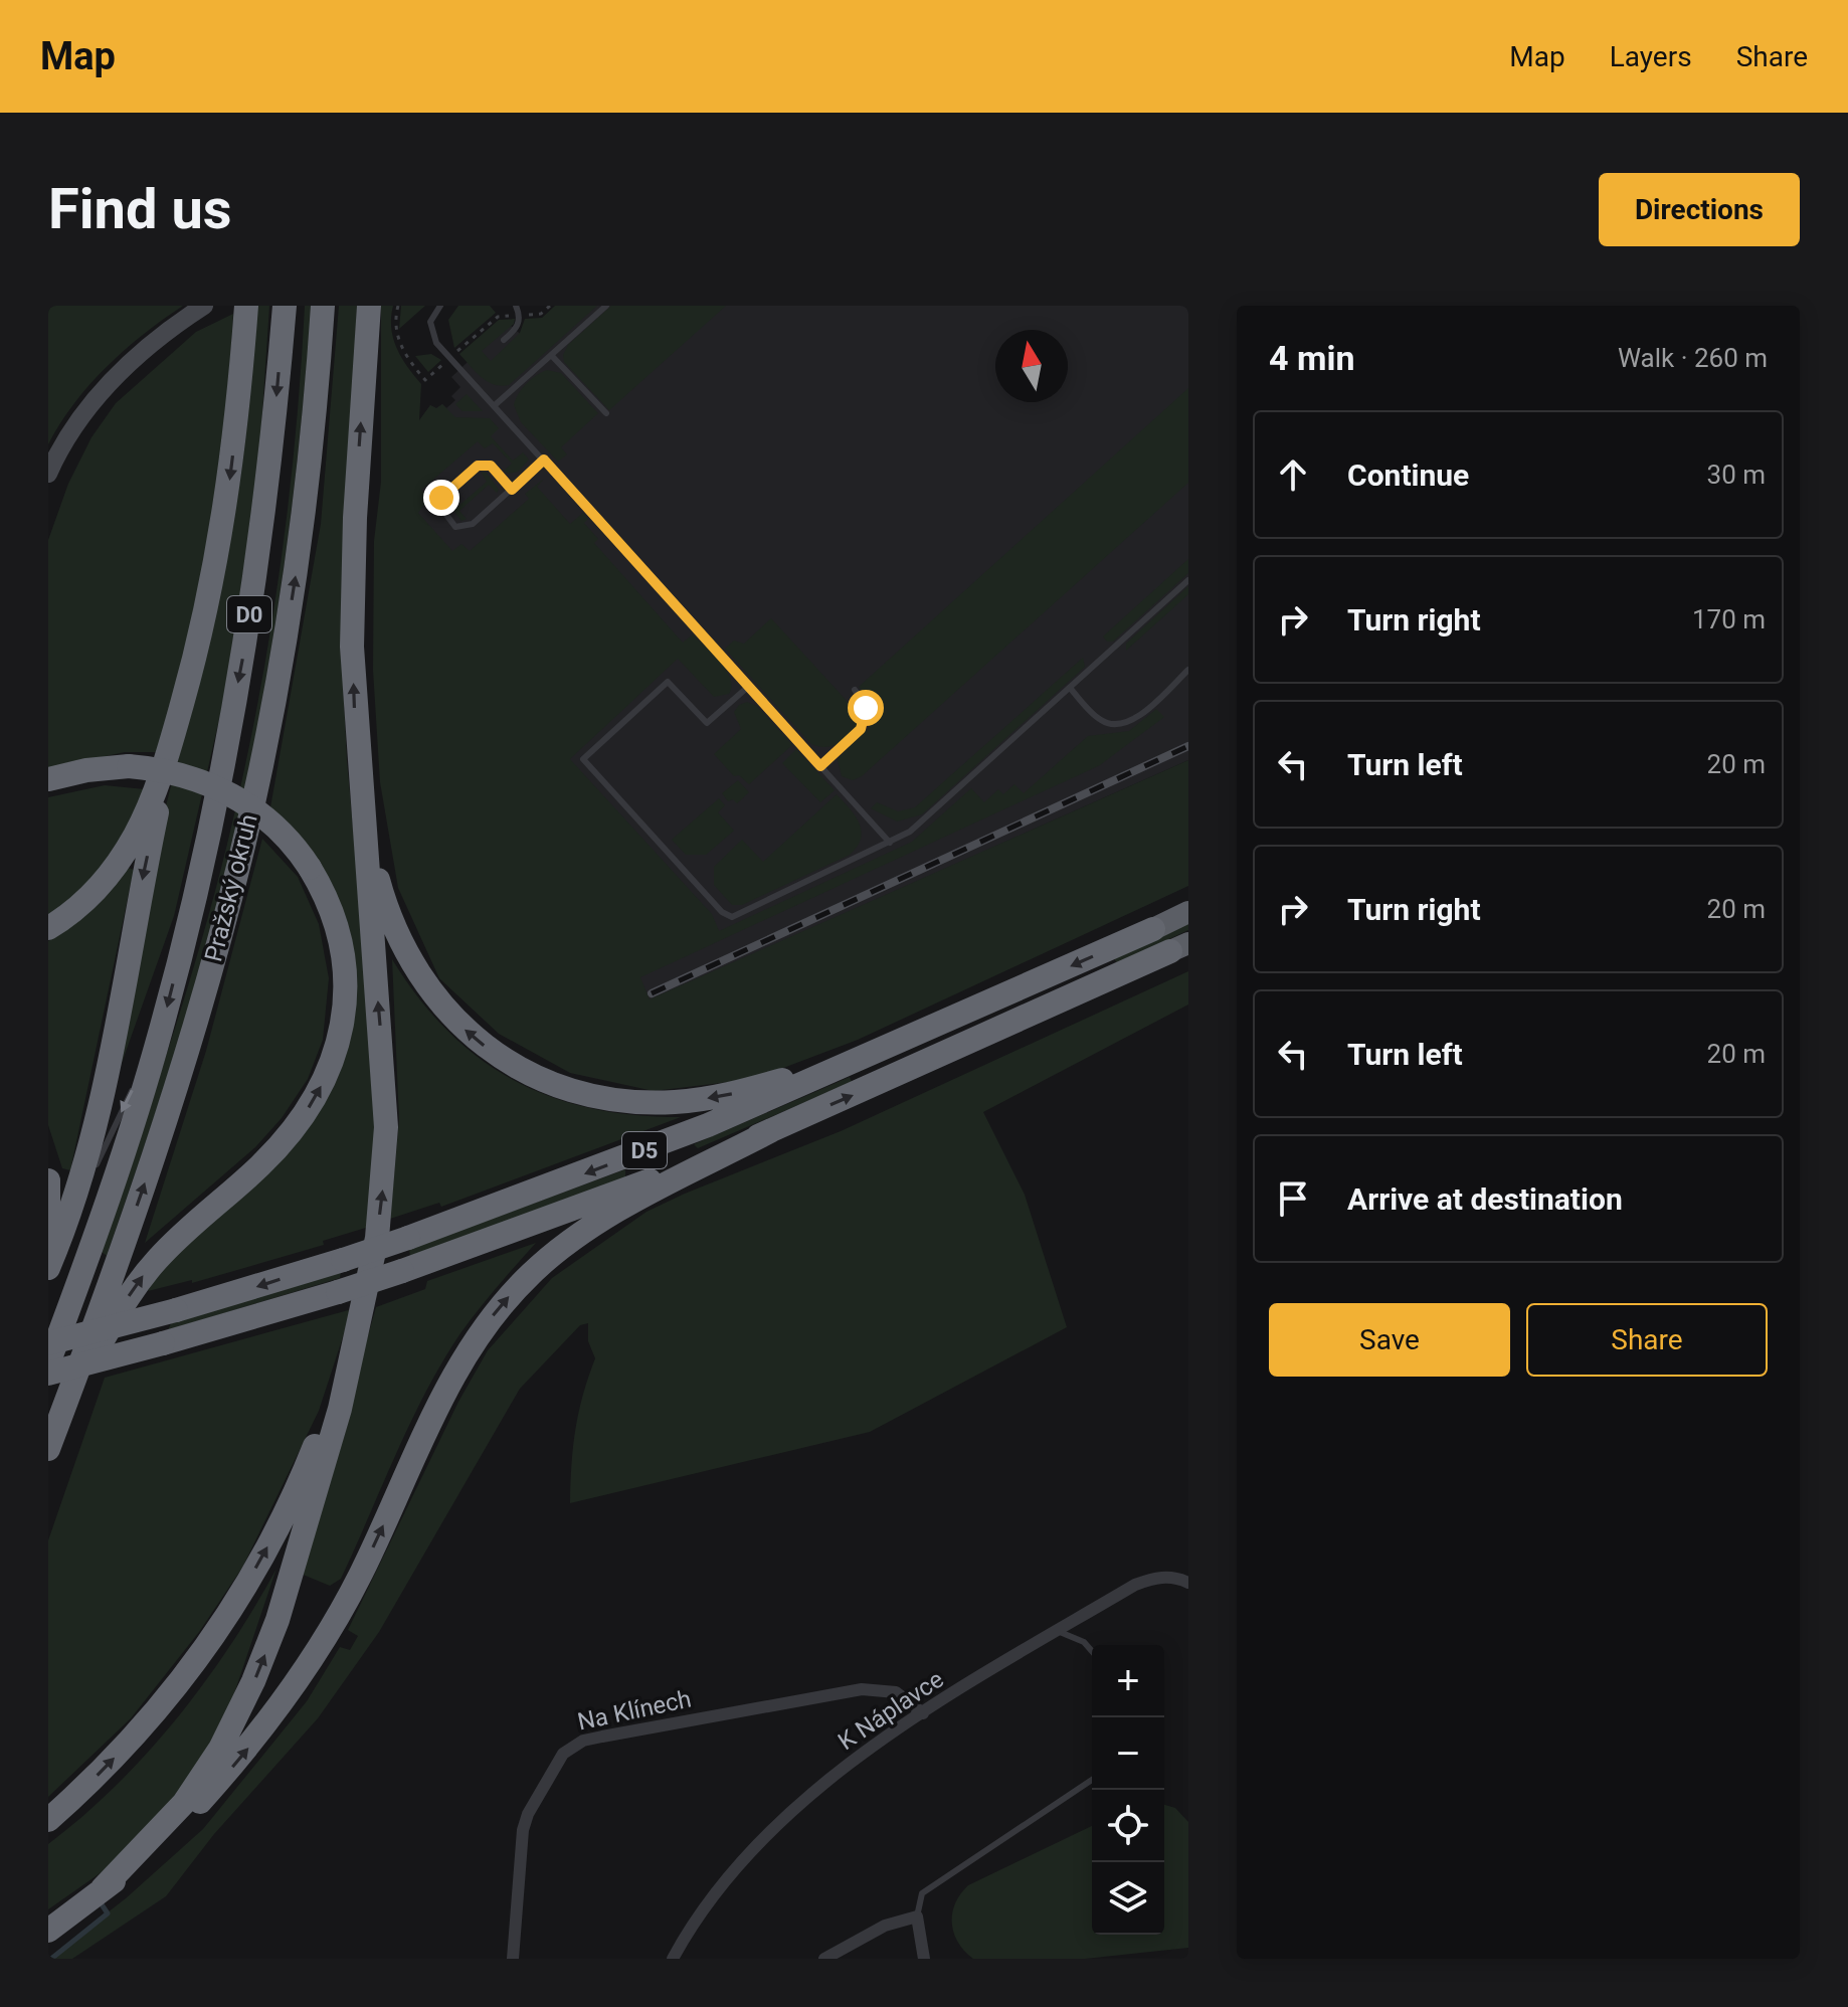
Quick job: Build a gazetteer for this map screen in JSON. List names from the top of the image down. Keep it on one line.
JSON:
{"streets":{"highway":["D0","Pražský okruh","D5"],"street":["Na Klínech","K Náplavce"]},"crossings":[["Na Klínech","K Náplavce"]],"north":"top","page":{"header":"Map","nav":["Map","Layers","Share"],"buttons":["Directions",["Save","Share"]],"title":"Find us","heading":["4 min","Walk · 260 m"],"list":[["Continue","30 m"],["Turn right","170 m"],["Turn left","20 m"],["Turn right","20 m"],["Turn left","20 m"],"Arrive at destination"],"map_buttons":["+","−"]}}
